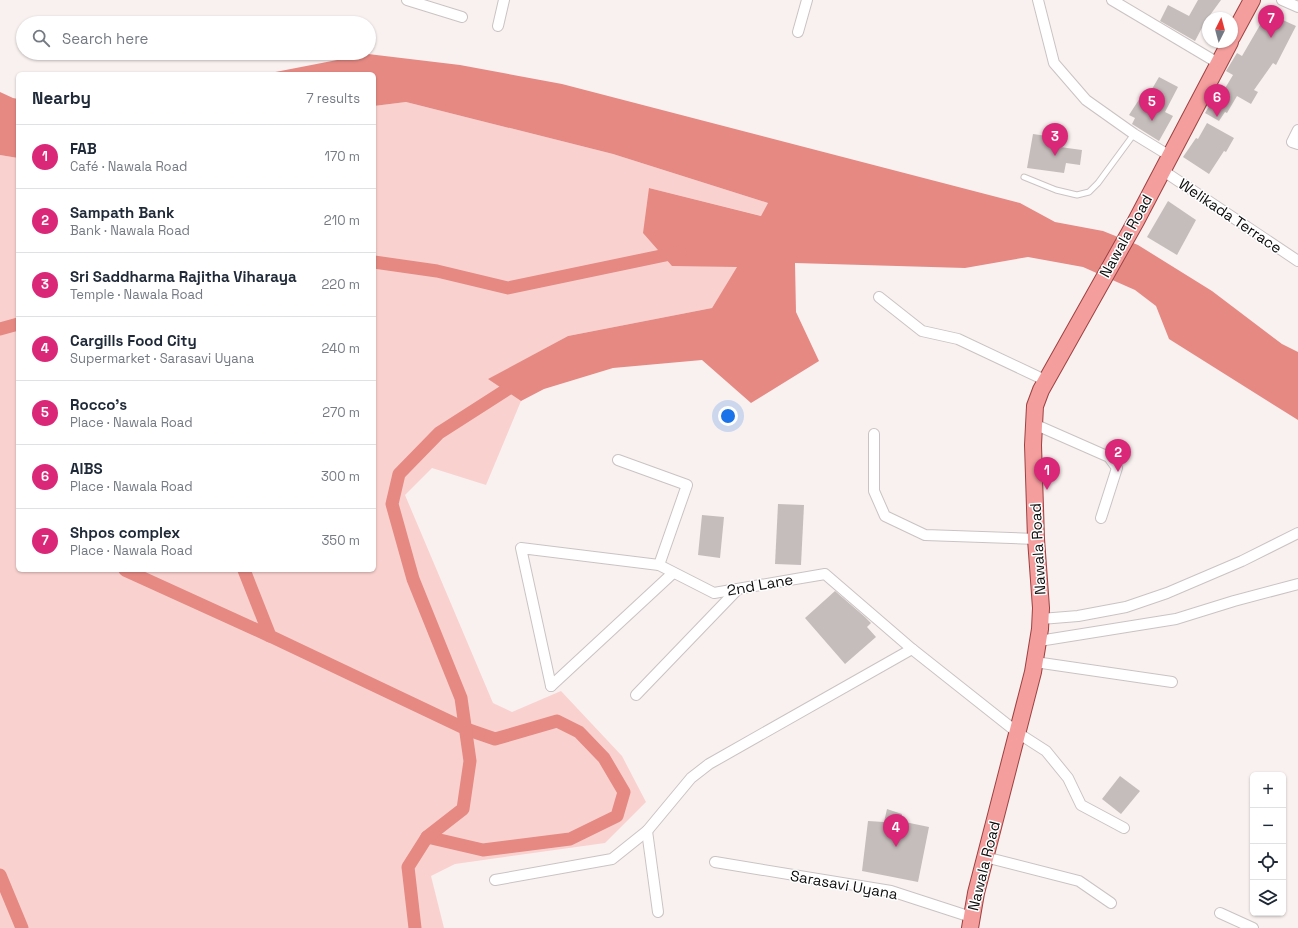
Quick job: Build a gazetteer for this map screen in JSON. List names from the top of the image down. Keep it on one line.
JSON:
{"streets":{"main road":["Nawala Road"],"street":["Welikada Terrace","2nd Lane","Sarasavi Uyana"]},"crossings":[["Welikada Terrace","Nawala Road"],["Nawala Road","2nd Lane"],["Nawala Road","Sarasavi Uyana"]],"north":"top","page":{"pins":["7","6","5","3","2","1","4"],"search":"Search here","heading":["Nearby","7 results"],"list":[{"mark":"1","name":"FAB","note":"Café · Nawala Road","value":"170 m"},{"mark":"2","name":"Sampath Bank","note":"Bank · Nawala Road","value":"210 m"},{"mark":"3","name":"Sri Saddharma Rajitha Viharaya","note":"Temple · Nawala Road","value":"220 m"},{"mark":"4","name":"Cargills Food City","note":"Supermarket · Sarasavi Uyana","value":"240 m"},{"mark":"5","name":"Rocco's","note":"Place · Nawala Road","value":"270 m"},{"mark":"6","name":"AIBS","note":"Place · Nawala Road","value":"300 m"},{"mark":"7","name":"Shpos complex","note":"Place · Nawala Road","value":"350 m"}],"map_buttons":["+","−"]}}
